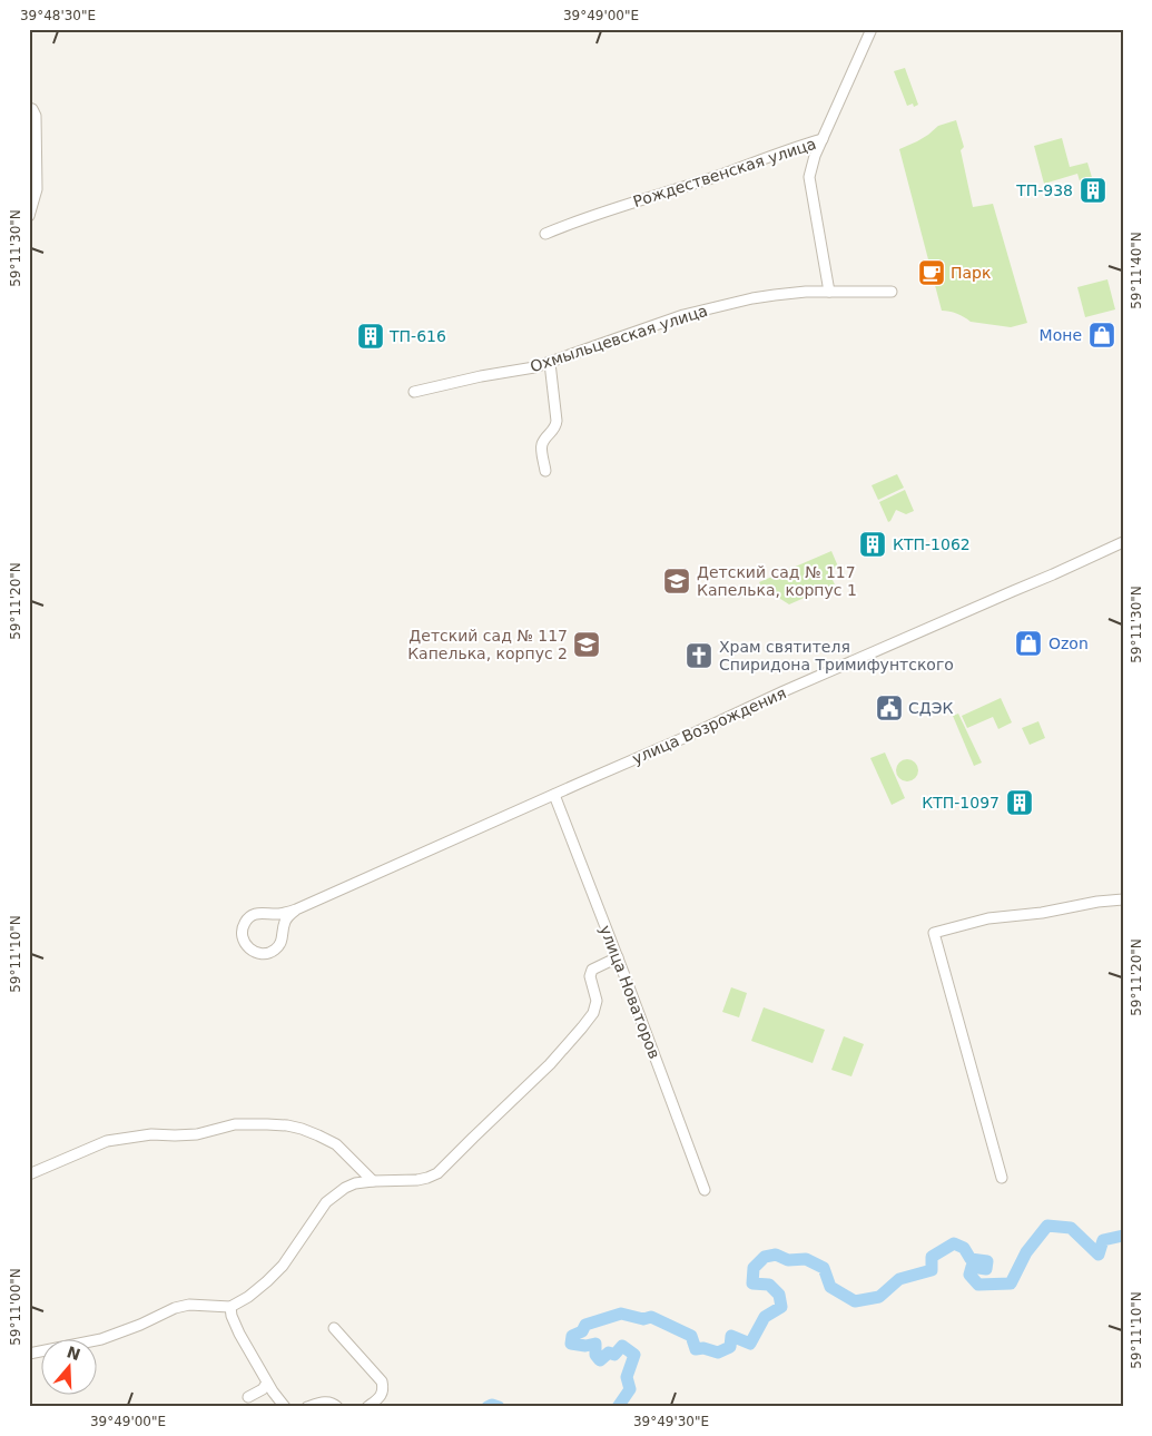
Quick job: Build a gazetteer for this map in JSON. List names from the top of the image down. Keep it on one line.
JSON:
{"streets":{"street":["Рождественская улица","Охмыльцевская улица","улица Возрождения","улица Новаторов"]},"crossings":[["Рождественская улица","Охмыльцевская улица"],["улица Возрождения","улица Новаторов"]],"places":{"building":["ТП-938","ТП-616","КТП-1062","КТП-1097"],"cafe":["Парк"],"shop":["Моне","Ozon"],"school or university":["Детский сад № 117 Капелька, корпус 1","Детский сад № 117 Капелька, корпус 2"],"church":["Храм святителя Спиридона Тримифунтского"],"public building":["СДЭК"]},"north":"top","coordinates":["39°48'30\"E","39°49'00\"E","59°11'30\"N","59°11'40\"N","59°11'20\"N","59°11'10\"N","59°11'00\"N","39°49'30\"E"]}
